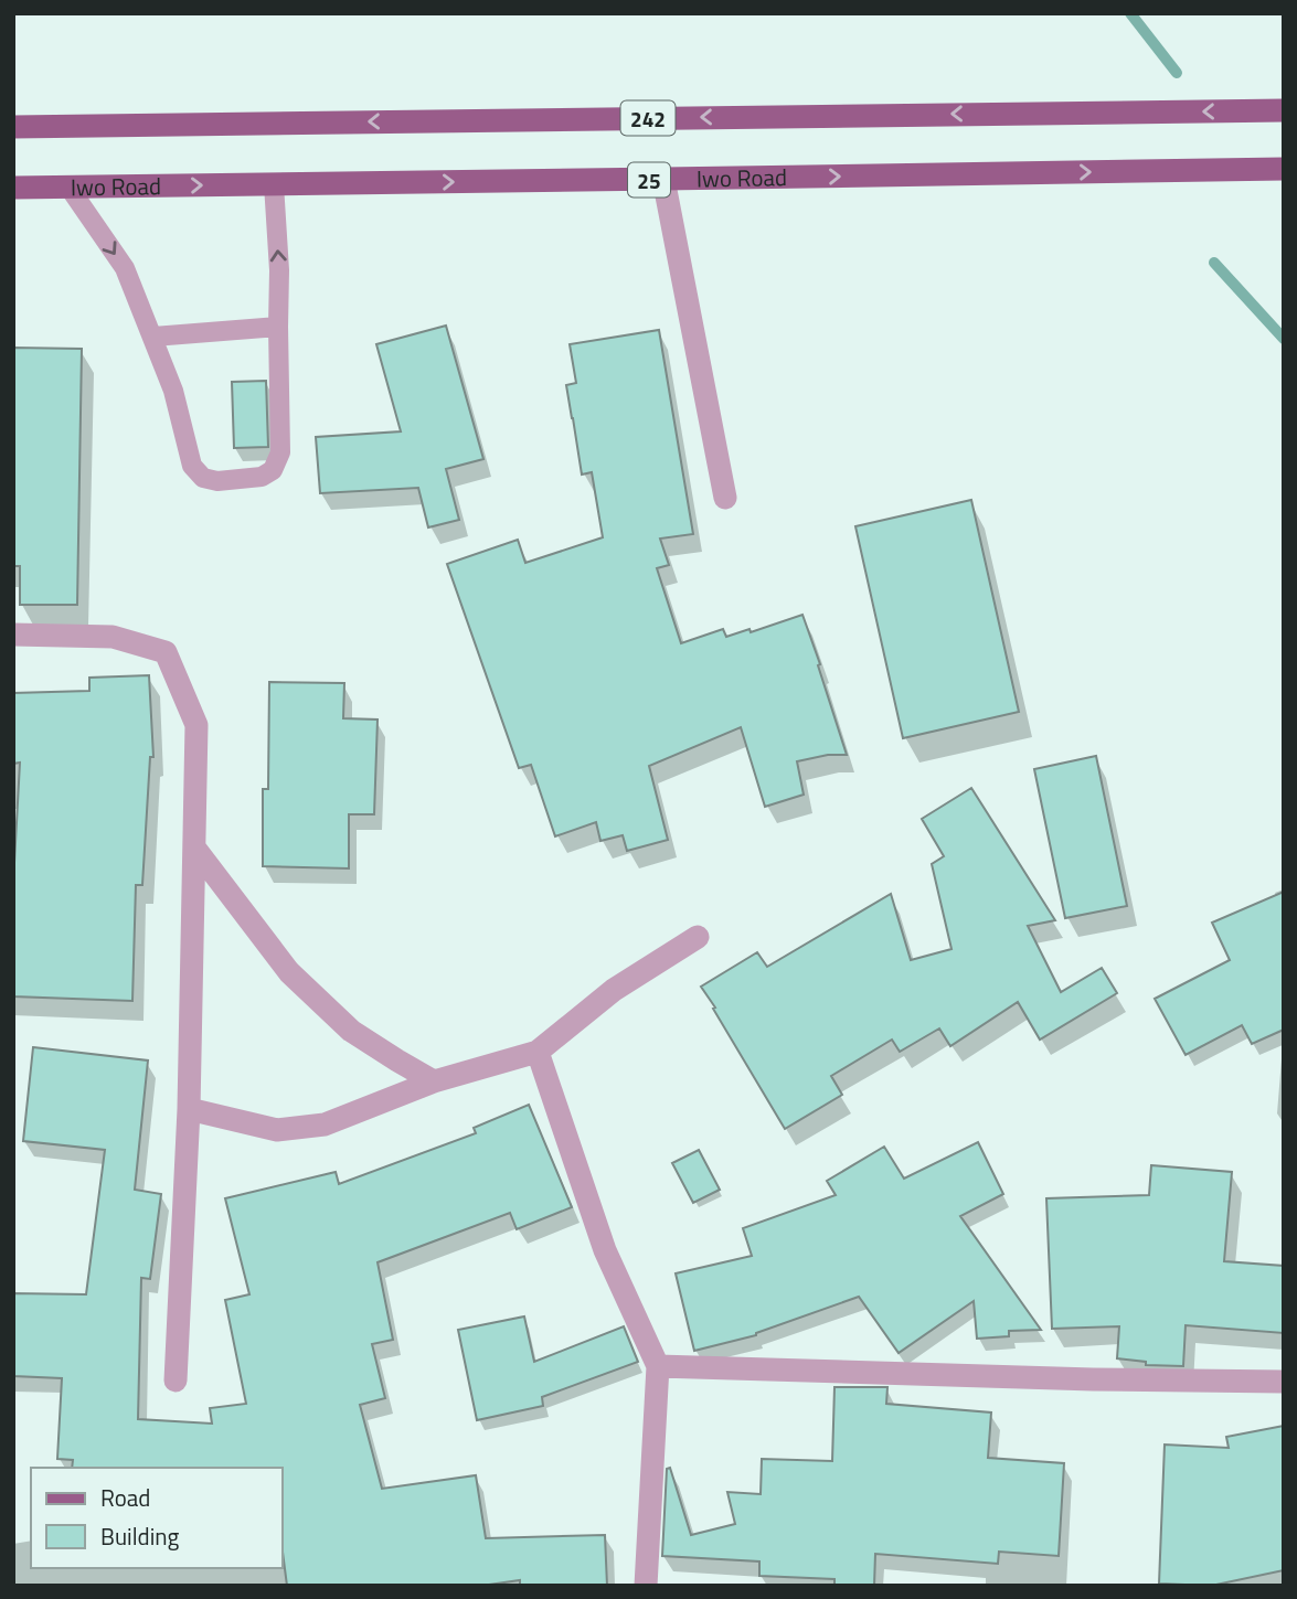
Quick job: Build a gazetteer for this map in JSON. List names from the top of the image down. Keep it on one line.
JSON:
{"streets":{"main road":["242","Iwo Road","25"]},"legend":["Road","Building"]}
